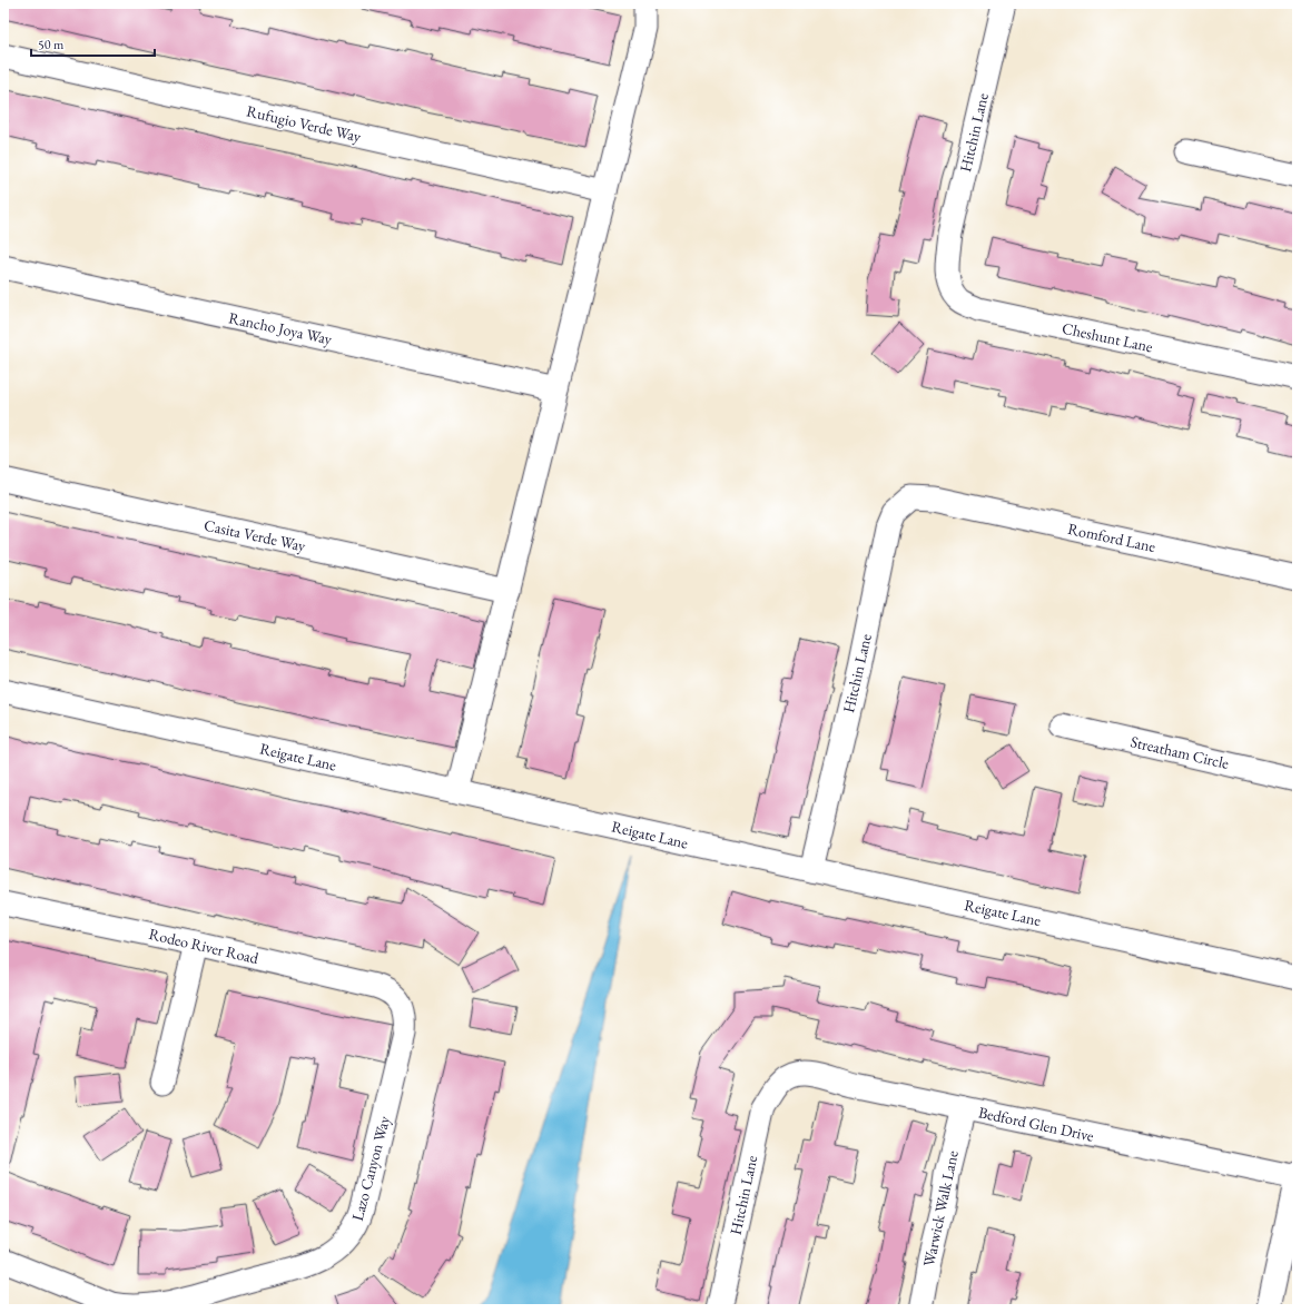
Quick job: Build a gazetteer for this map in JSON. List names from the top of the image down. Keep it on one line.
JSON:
{"streets":{"street":["Rufugio Verde Way","Hitchin Lane","Rancho Joya Way","Cheshunt Lane","Casita Verde Way","Romford Lane","Streatham Circle","Reigate Lane","Rodeo River Road","Bedford Glen Drive","Lazo Canyon Way","Warwick Walk Lane"]},"crossings":[["Hitchin Lane","Cheshunt Lane"],["Hitchin Lane","Romford Lane"],["Hitchin Lane","Reigate Lane"],["Hitchin Lane","Bedford Glen Drive"],["Rodeo River Road","Lazo Canyon Way"],["Bedford Glen Drive","Warwick Walk Lane"]],"scale_bar":"50 m"}
